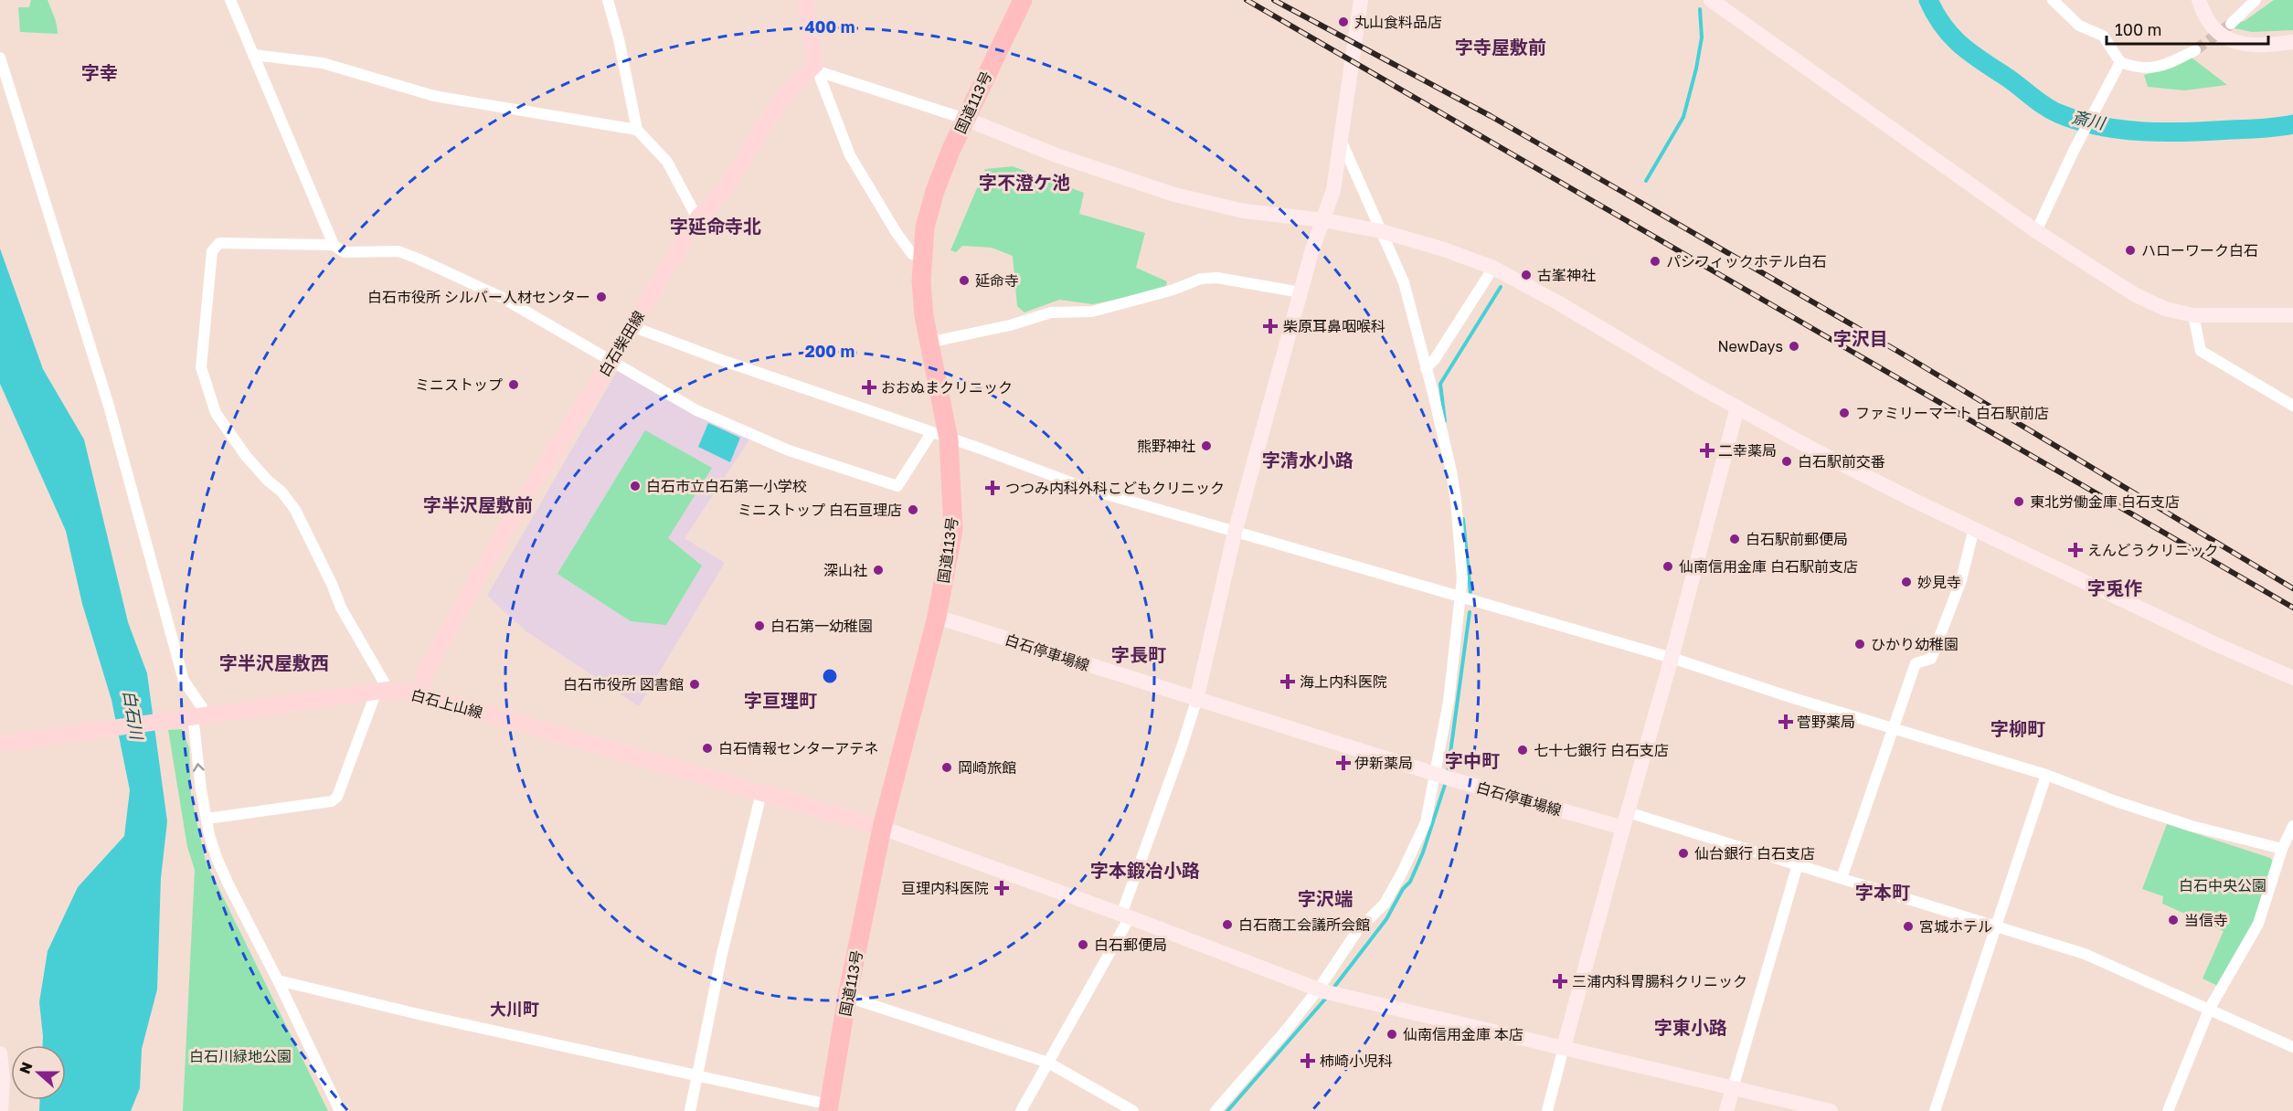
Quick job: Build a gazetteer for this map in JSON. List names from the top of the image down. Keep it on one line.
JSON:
{"streets":{"highway":["国道113号"],"main road":["白石柴田線","白石上山線"],"street":["白石停車場線"]},"crossings":[["国道113号","白石停車場線"],["国道113号","白石上山線"],["白石柴田線","白石上山線"]],"districts":["字寺屋敷前","字幸","字不澄ケ池","字延命寺北","字沢目","字清水小路","字半沢屋敷前","字兎作","字長町","字半沢屋敷西","字亘理町","字柳町","字中町","字本鍛冶小路","字本町","字沢端","大川町","字東小路"],"water":["斎川","白石川"],"parks":["白石中央公園","白石川緑地公園"],"places":{"other":["丸山食料品店","ハローワーク白石","パシフィックホテル白石","古峯神社","延命寺","白石市役所 シルバー人材センター","NewDays","ミニストップ","ファミリーマート 白石駅前店","熊野神社","白石駅前交番","白石市立白石第一小学校","東北労働金庫 白石支店","ミニストップ 白石亘理店","白石駅前郵便局","仙南信用金庫 白石駅前支店","深山社","妙見寺","白石第一幼稚園","ひかり幼稚園","白石市役所 図書館","白石情報センターアテネ","七十七銀行 白石支店","岡崎旅館","仙台銀行 白石支店","当信寺","白石商工会議所会館","宮城ホテル","白石郵便局","仙南信用金庫 本店"],"health":["柴原耳鼻咽喉科","おおぬまクリニック","二幸薬局","つつみ内科外科こどもクリニック","えんどうクリニック","海上内科医院","菅野薬局","伊新薬局","亘理内科医院","三浦内科胃腸科クリニック","柿崎小児科"]},"scale_bar":"100 m","north":"left","rings":["400 m","200 m"]}
